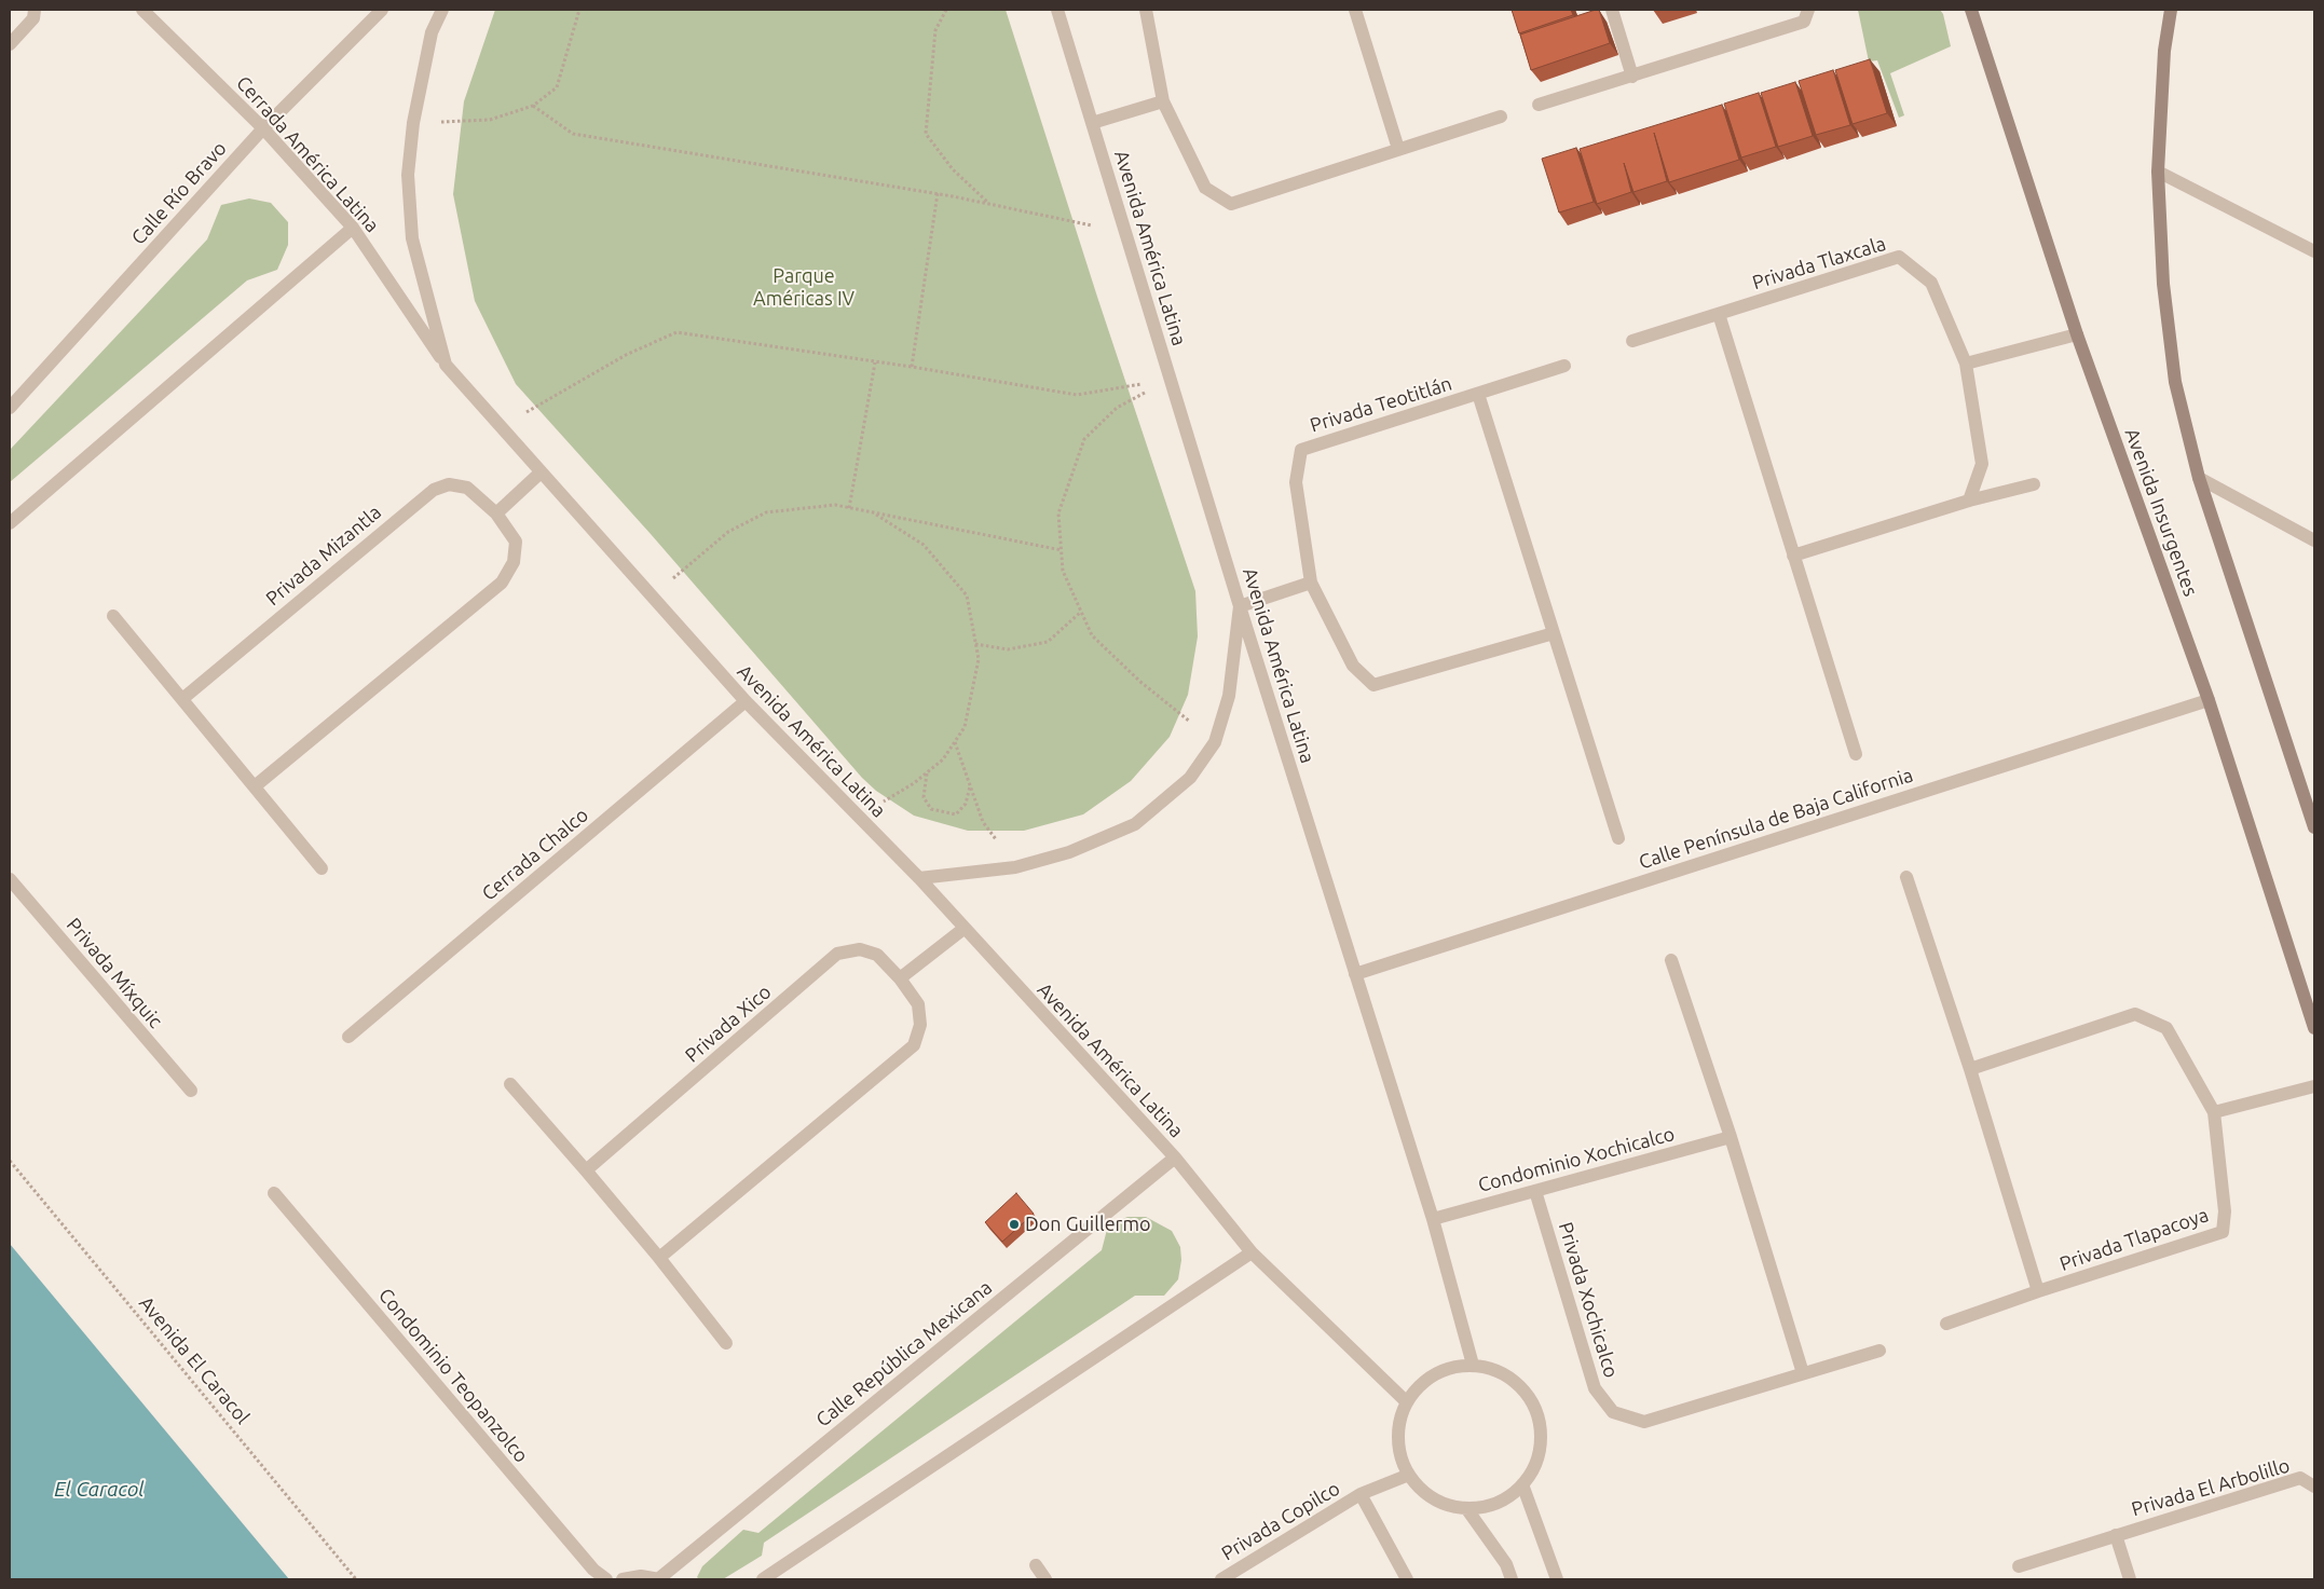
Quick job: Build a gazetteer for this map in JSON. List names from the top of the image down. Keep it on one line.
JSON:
{"streets":{"main road":["Avenida Insurgentes"],"street":["Cerrada América Latina","Calle Río Bravo","Avenida América Latina","Privada Tlaxcala","Privada Teotitlán","Privada Mizantla","Calle Península de Baja California","Cerrada Chalco","Privada Míxquic","Privada Xico","Condominio Xochicalco","Privada Tlapacoya","Privada Xochicalco","Calle República Mexicana","Condominio Teopanzolco","Privada El Arbolillo","Privada Copilco"],"path":["Avenida El Caracol"]},"crossings":[["Cerrada América Latina","Calle Río Bravo"],["Cerrada América Latina","Avenida América Latina"],["Avenida América Latina","Calle Península de Baja California"],["Avenida América Latina","Cerrada Chalco"],["Avenida América Latina","Condominio Xochicalco"],["Avenida América Latina","Calle República Mexicana"],["Avenida América Latina","Privada Copilco"],["Avenida Insurgentes","Calle Península de Baja California"],["Condominio Xochicalco","Privada Xochicalco"]],"water":["El Caracol"],"parks":["Parque Américas IV"],"places":["Don Guillermo"]}
